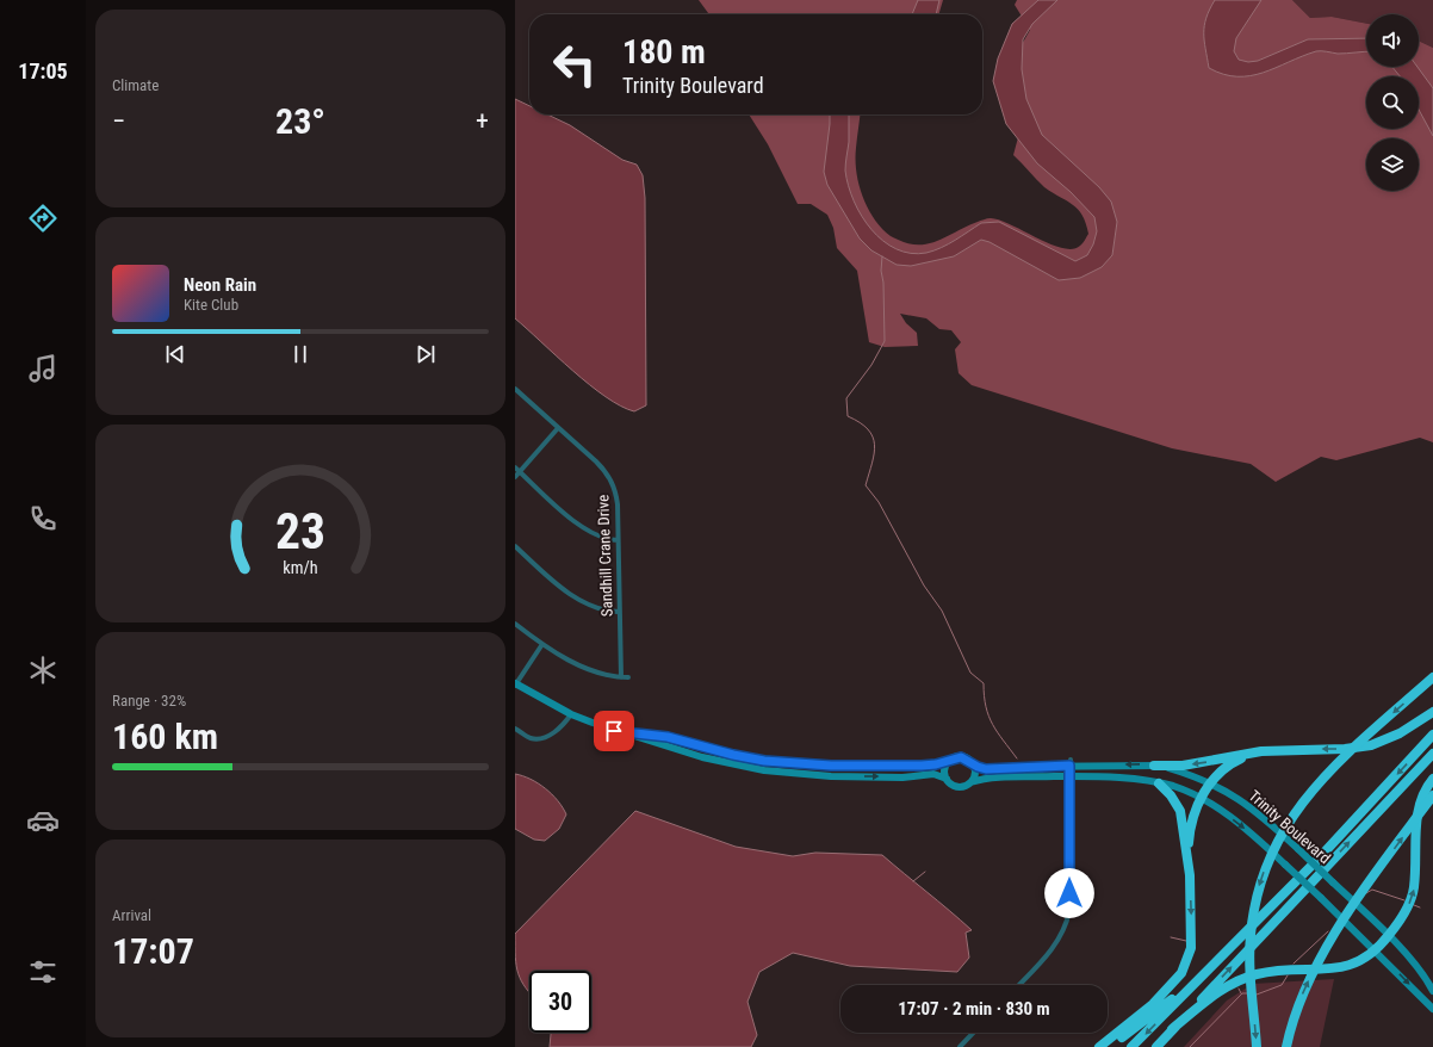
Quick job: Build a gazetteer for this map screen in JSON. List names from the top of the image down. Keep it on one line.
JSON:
{"streets":{"main road":["Trinity Boulevard"],"street":["Sandhill Crane Drive"]},"page":{"tabs":"17:05","tile":["Climate",["Range · 32%","160 km"],["Arrival","17:07"]],"turn":["180 m","Trinity Boulevard"],"heat":["−","23°","+"],"song":["Neon Rain","Kite Club"],"limit":"30","trip":"17:07 · 2 min · 830 m","gauge":["23","km/h"]}}
